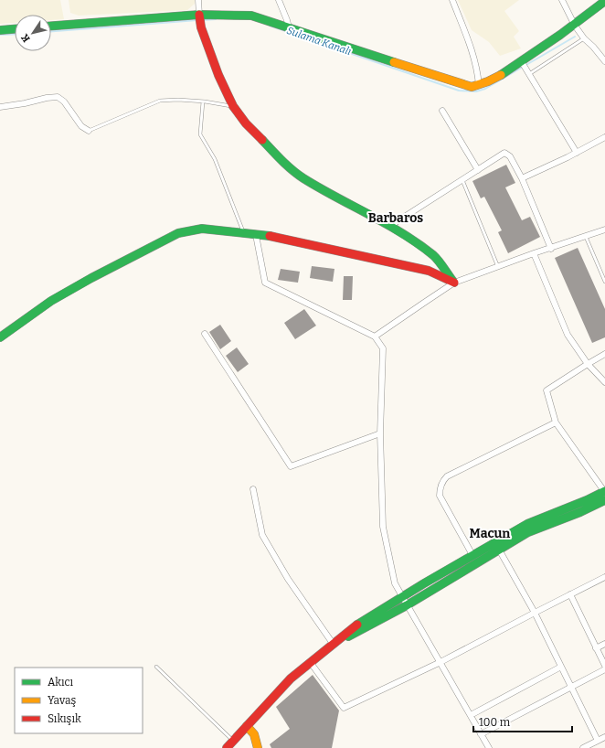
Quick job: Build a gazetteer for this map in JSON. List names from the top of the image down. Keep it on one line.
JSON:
{"districts":["Barbaros","Macun"],"water":["Sulama Kanalı"],"legend":["Akıcı","Yavaş","Sıkışık"],"scale_bar":"100 m","north":"bottom left"}
